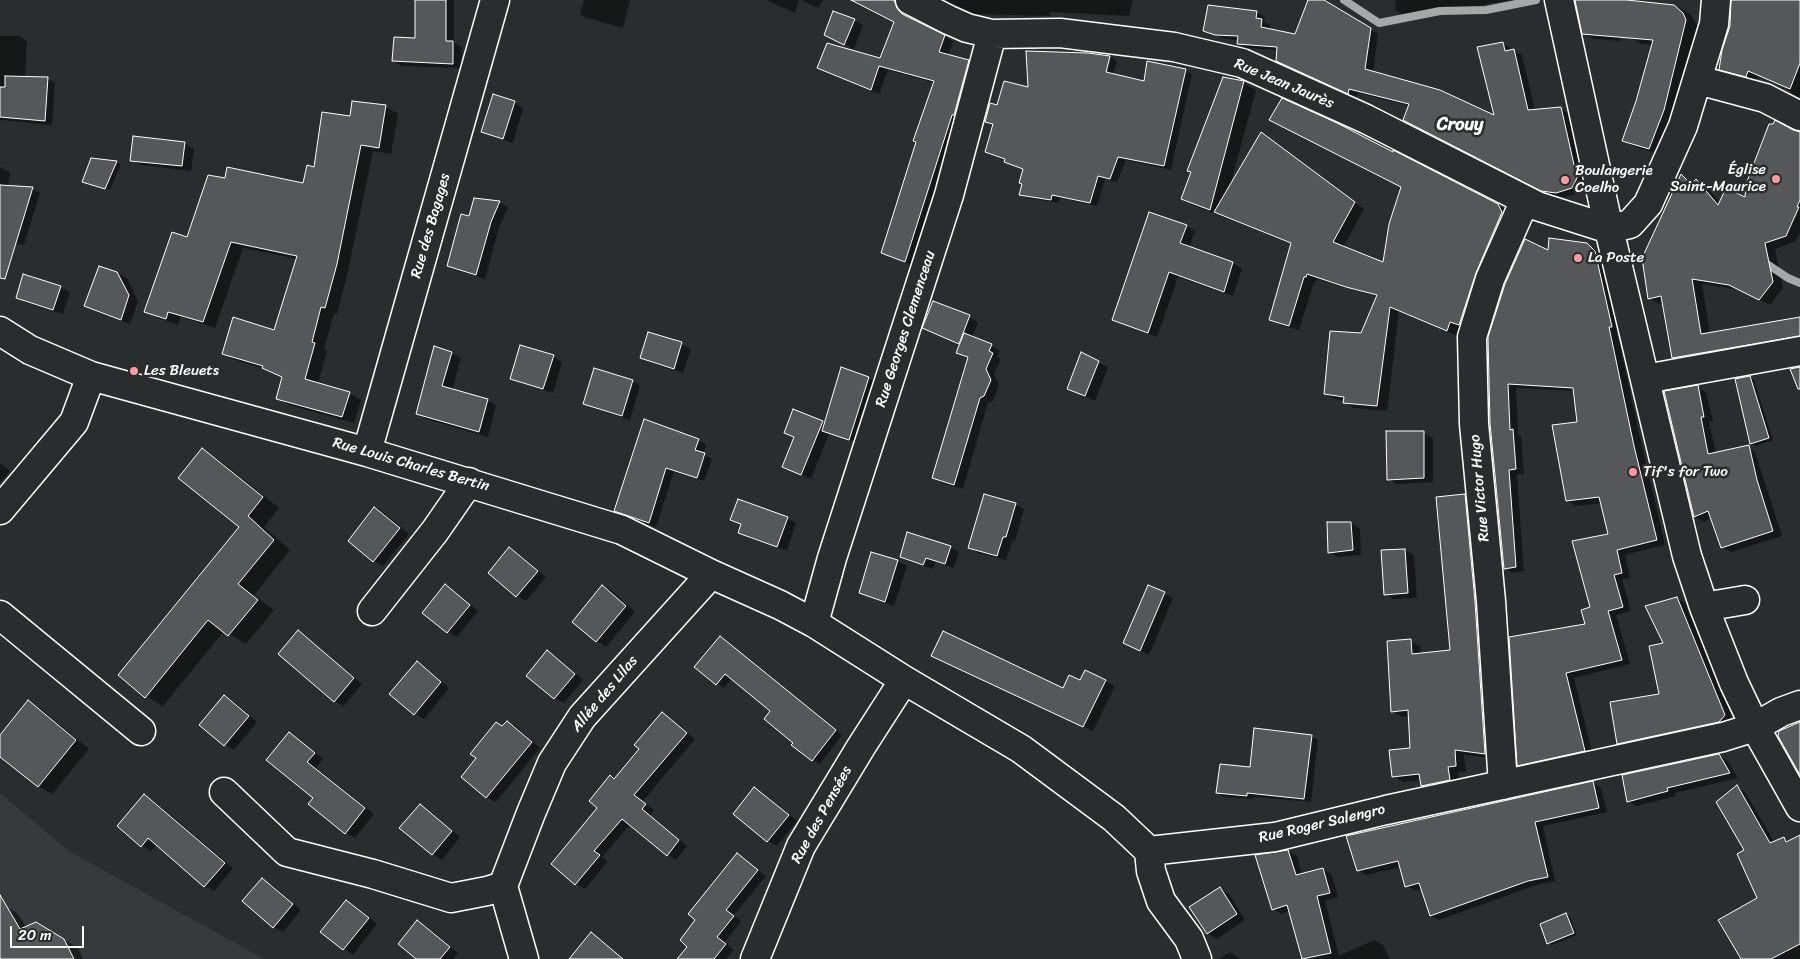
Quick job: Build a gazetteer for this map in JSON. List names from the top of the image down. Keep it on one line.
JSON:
{"streets":{"street":["Rue Jean Jaurès","Rue des Bagages","Rue Georges Clemenceau","Rue Louis Charles Bertin","Rue Victor Hugo","Allée des Lilas","Rue des Pensées","Rue Roger Salengro"]},"crossings":[["Rue Jean Jaurès","Rue Georges Clemenceau"],["Rue Jean Jaurès","Rue Victor Hugo"],["Rue des Bagages","Rue Louis Charles Bertin"],["Rue Georges Clemenceau","Rue Louis Charles Bertin"],["Rue Louis Charles Bertin","Allée des Lilas"],["Rue Louis Charles Bertin","Rue des Pensées"],["Rue Victor Hugo","Rue Roger Salengro"]],"districts":["Crouy"],"places":["Église Saint-Maurice","Boulangerie Coelho","La Poste","Les Bleuets","Tif's for Two"],"scale_bar":"20 m"}
